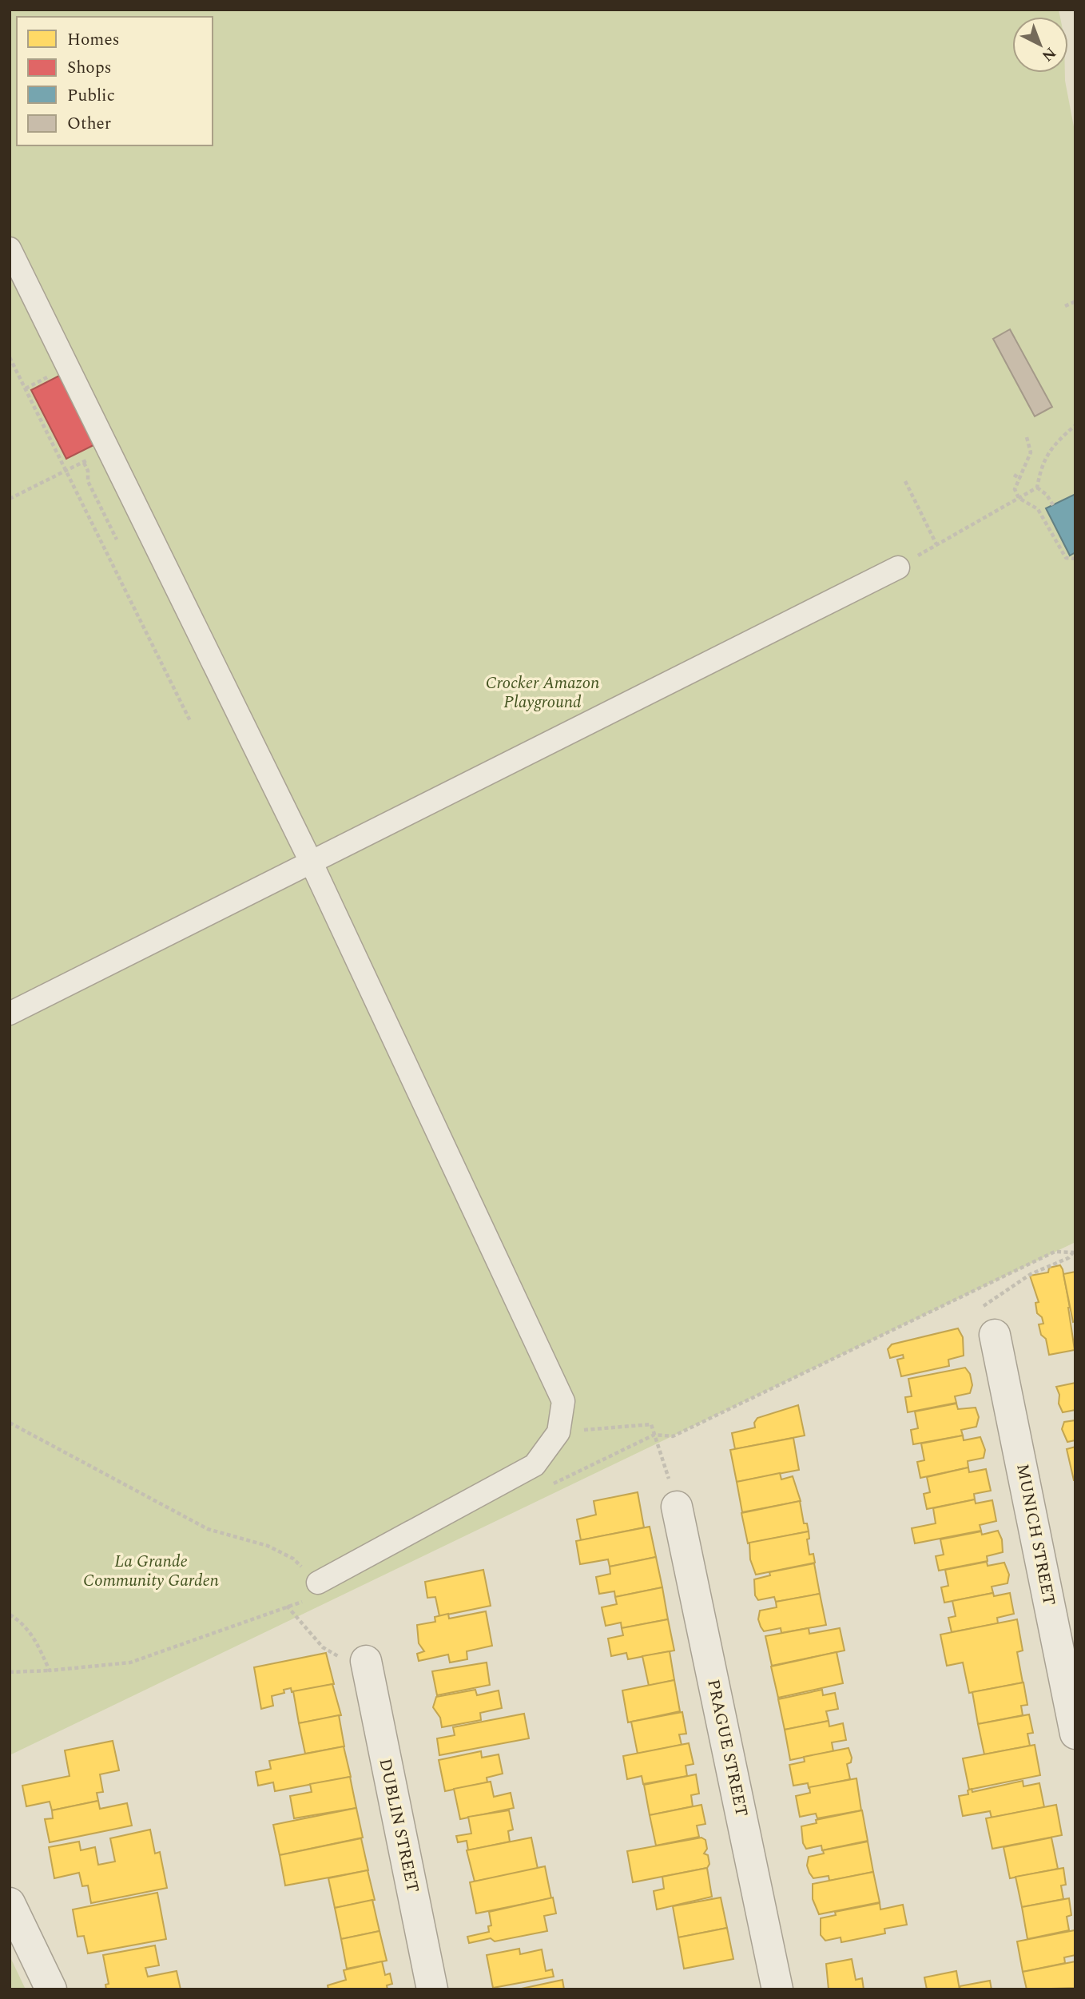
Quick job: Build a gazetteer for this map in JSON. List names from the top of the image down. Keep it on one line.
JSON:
{"streets":{"street":["MUNICH STREET","PRAGUE STREET","DUBLIN STREET"]},"parks":["Crocker Amazon Playground","La Grande Community Garden"],"legend":["Homes","Shops","Public","Other"],"north":"bottom right"}
